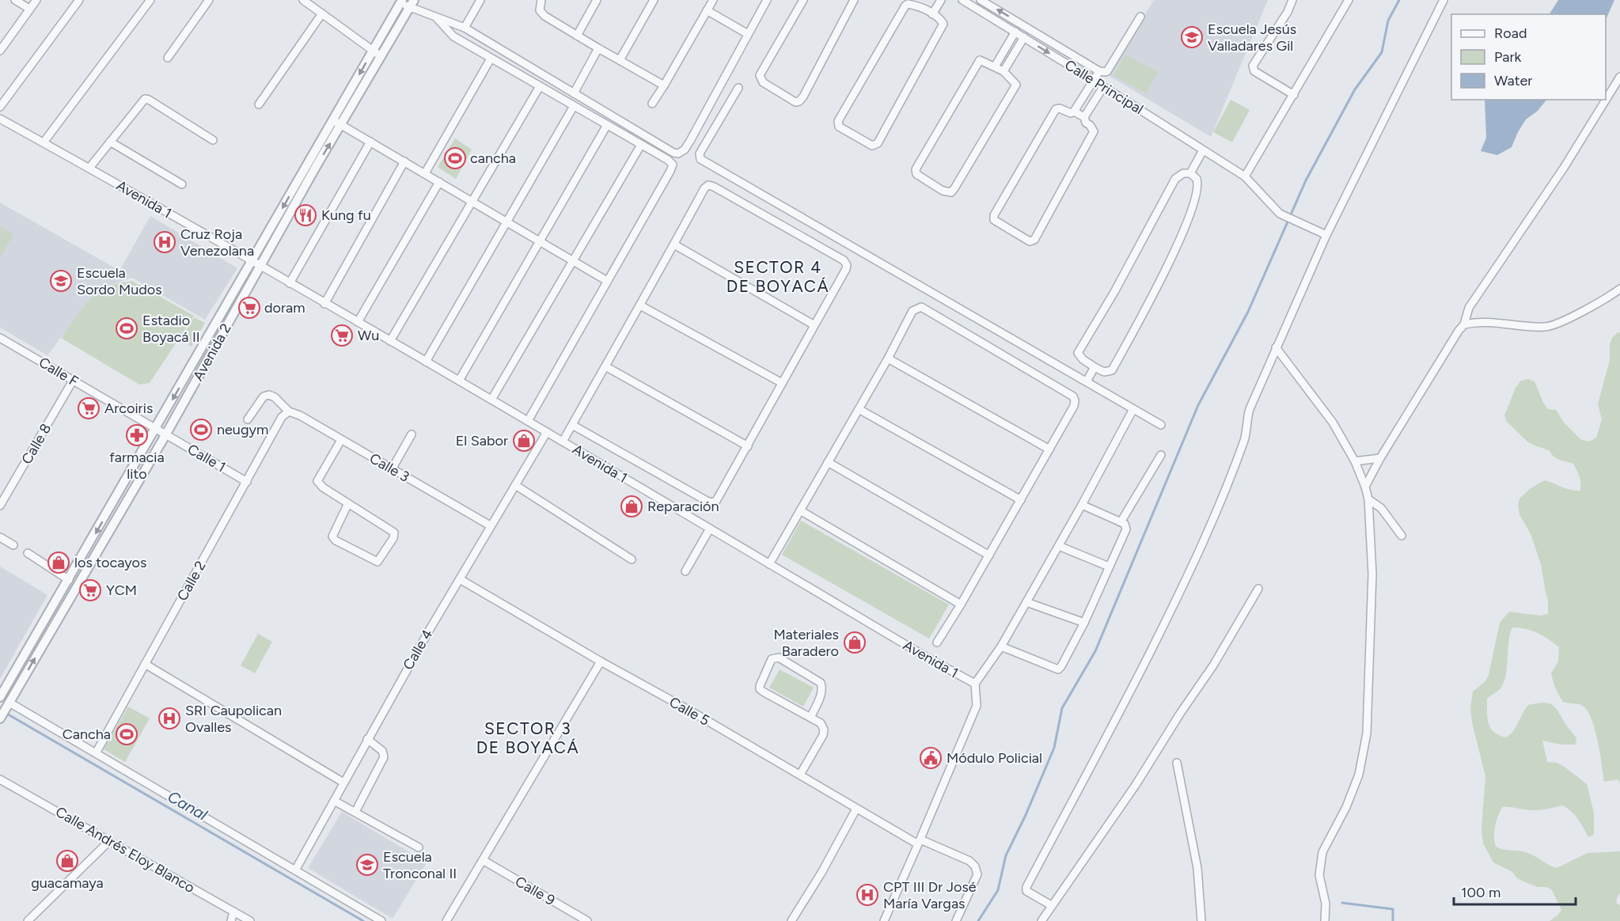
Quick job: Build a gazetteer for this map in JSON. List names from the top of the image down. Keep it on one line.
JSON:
{"streets":{"street":["Calle Principal","Avenida 1","Avenida 2","Calle F","Calle 8","Calle 1","Calle 3","Calle 2","Calle 4","Calle 5","Calle Andrés Eloy Blanco","Calle 9"]},"crossings":[["Avenida 1","Avenida 2"],["Avenida 1","Calle 4"],["Avenida 1","Calle 5"],["Avenida 2","Calle F"],["Avenida 2","Calle 1"],["Calle F","Calle 8"],["Calle F","Calle 1"],["Calle 1","Calle 2"],["Calle 3","Calle 2"],["Calle 3","Calle 4"],["Calle 4","Calle 5"]],"districts":["SECTOR 4 DE BOYACÁ","SECTOR 3 DE BOYACÁ"],"water":["Canal"],"places":{"school or university":["Escuela Jesús Valladares Gil","Escuela Sordo Mudos","Escuela Tronconal II"],"sports":["cancha","Estadio Boyacá II","neugym","Cancha"],"restaurant":["Kung fu"],"hospital":["Cruz Roja Venezolana","SRI Caupolican Ovalles","CPT III Dr José María Vargas"],"supermarket":["doram","Wu","Arcoiris","YCM"],"pharmacy":["farmacia lito"],"shop":["El Sabor","Reparación","los tocayos","Materiales Baradero","guacamaya"],"public building":["Módulo Policial"]},"legend":["Road","Park","Water"],"scale_bar":"100 m"}
